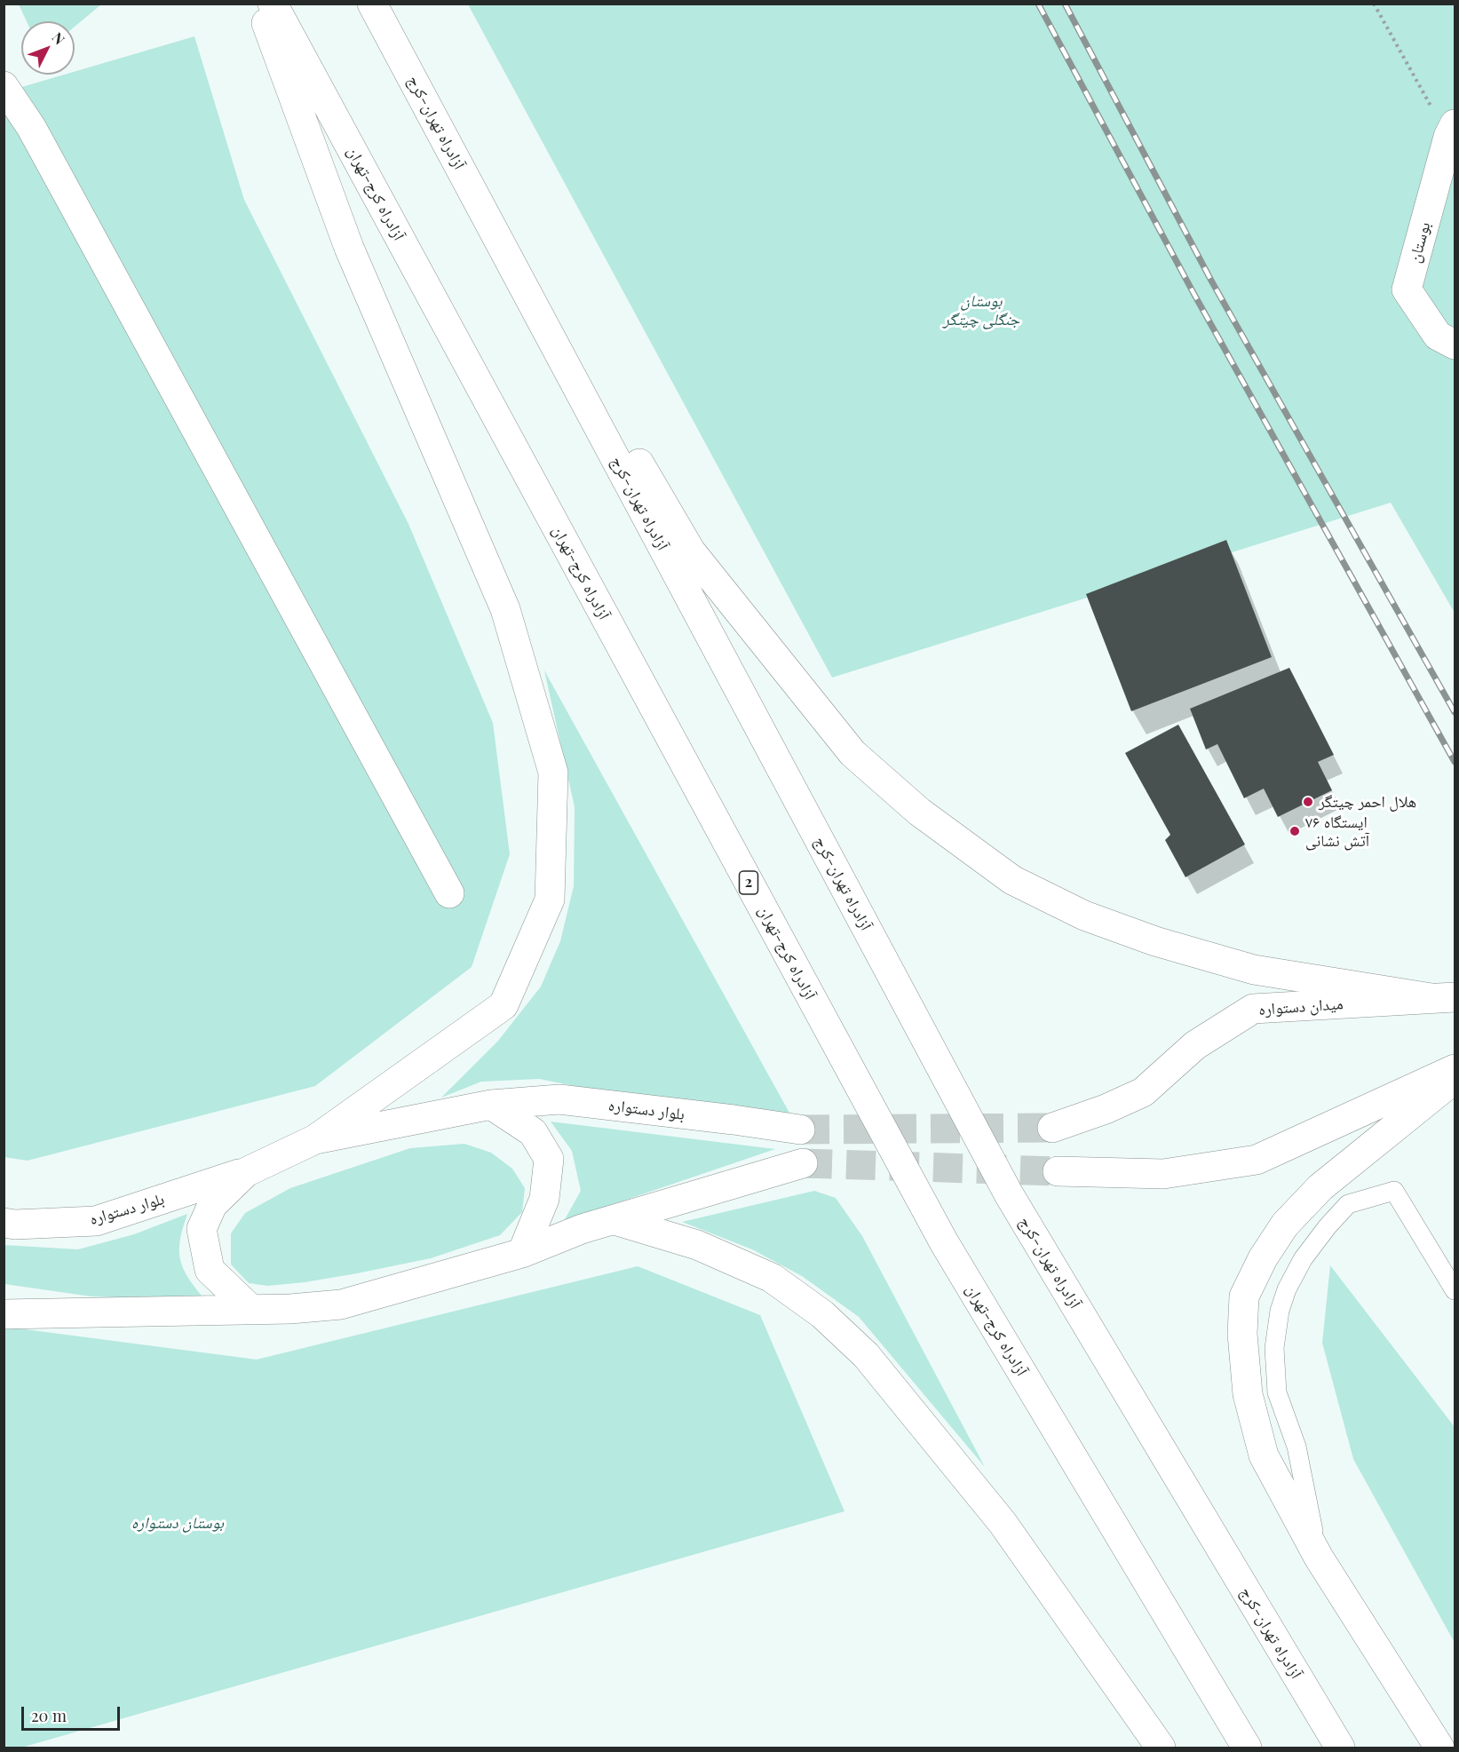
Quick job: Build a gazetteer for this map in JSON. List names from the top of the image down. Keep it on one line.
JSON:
{"streets":{"main road":["آزادراه تهران-کرج","آزادراه کرج-تهران","بوستان","2","میدان دستواره","بلوار دستواره"]},"parks":["بوستان جنگلی چیتگر","بوستان دستواره"],"places":["هلال احمر چیتگر","ایستگاه ۷۶ آتش نشانی"],"scale_bar":"20 m","north":"top right"}
